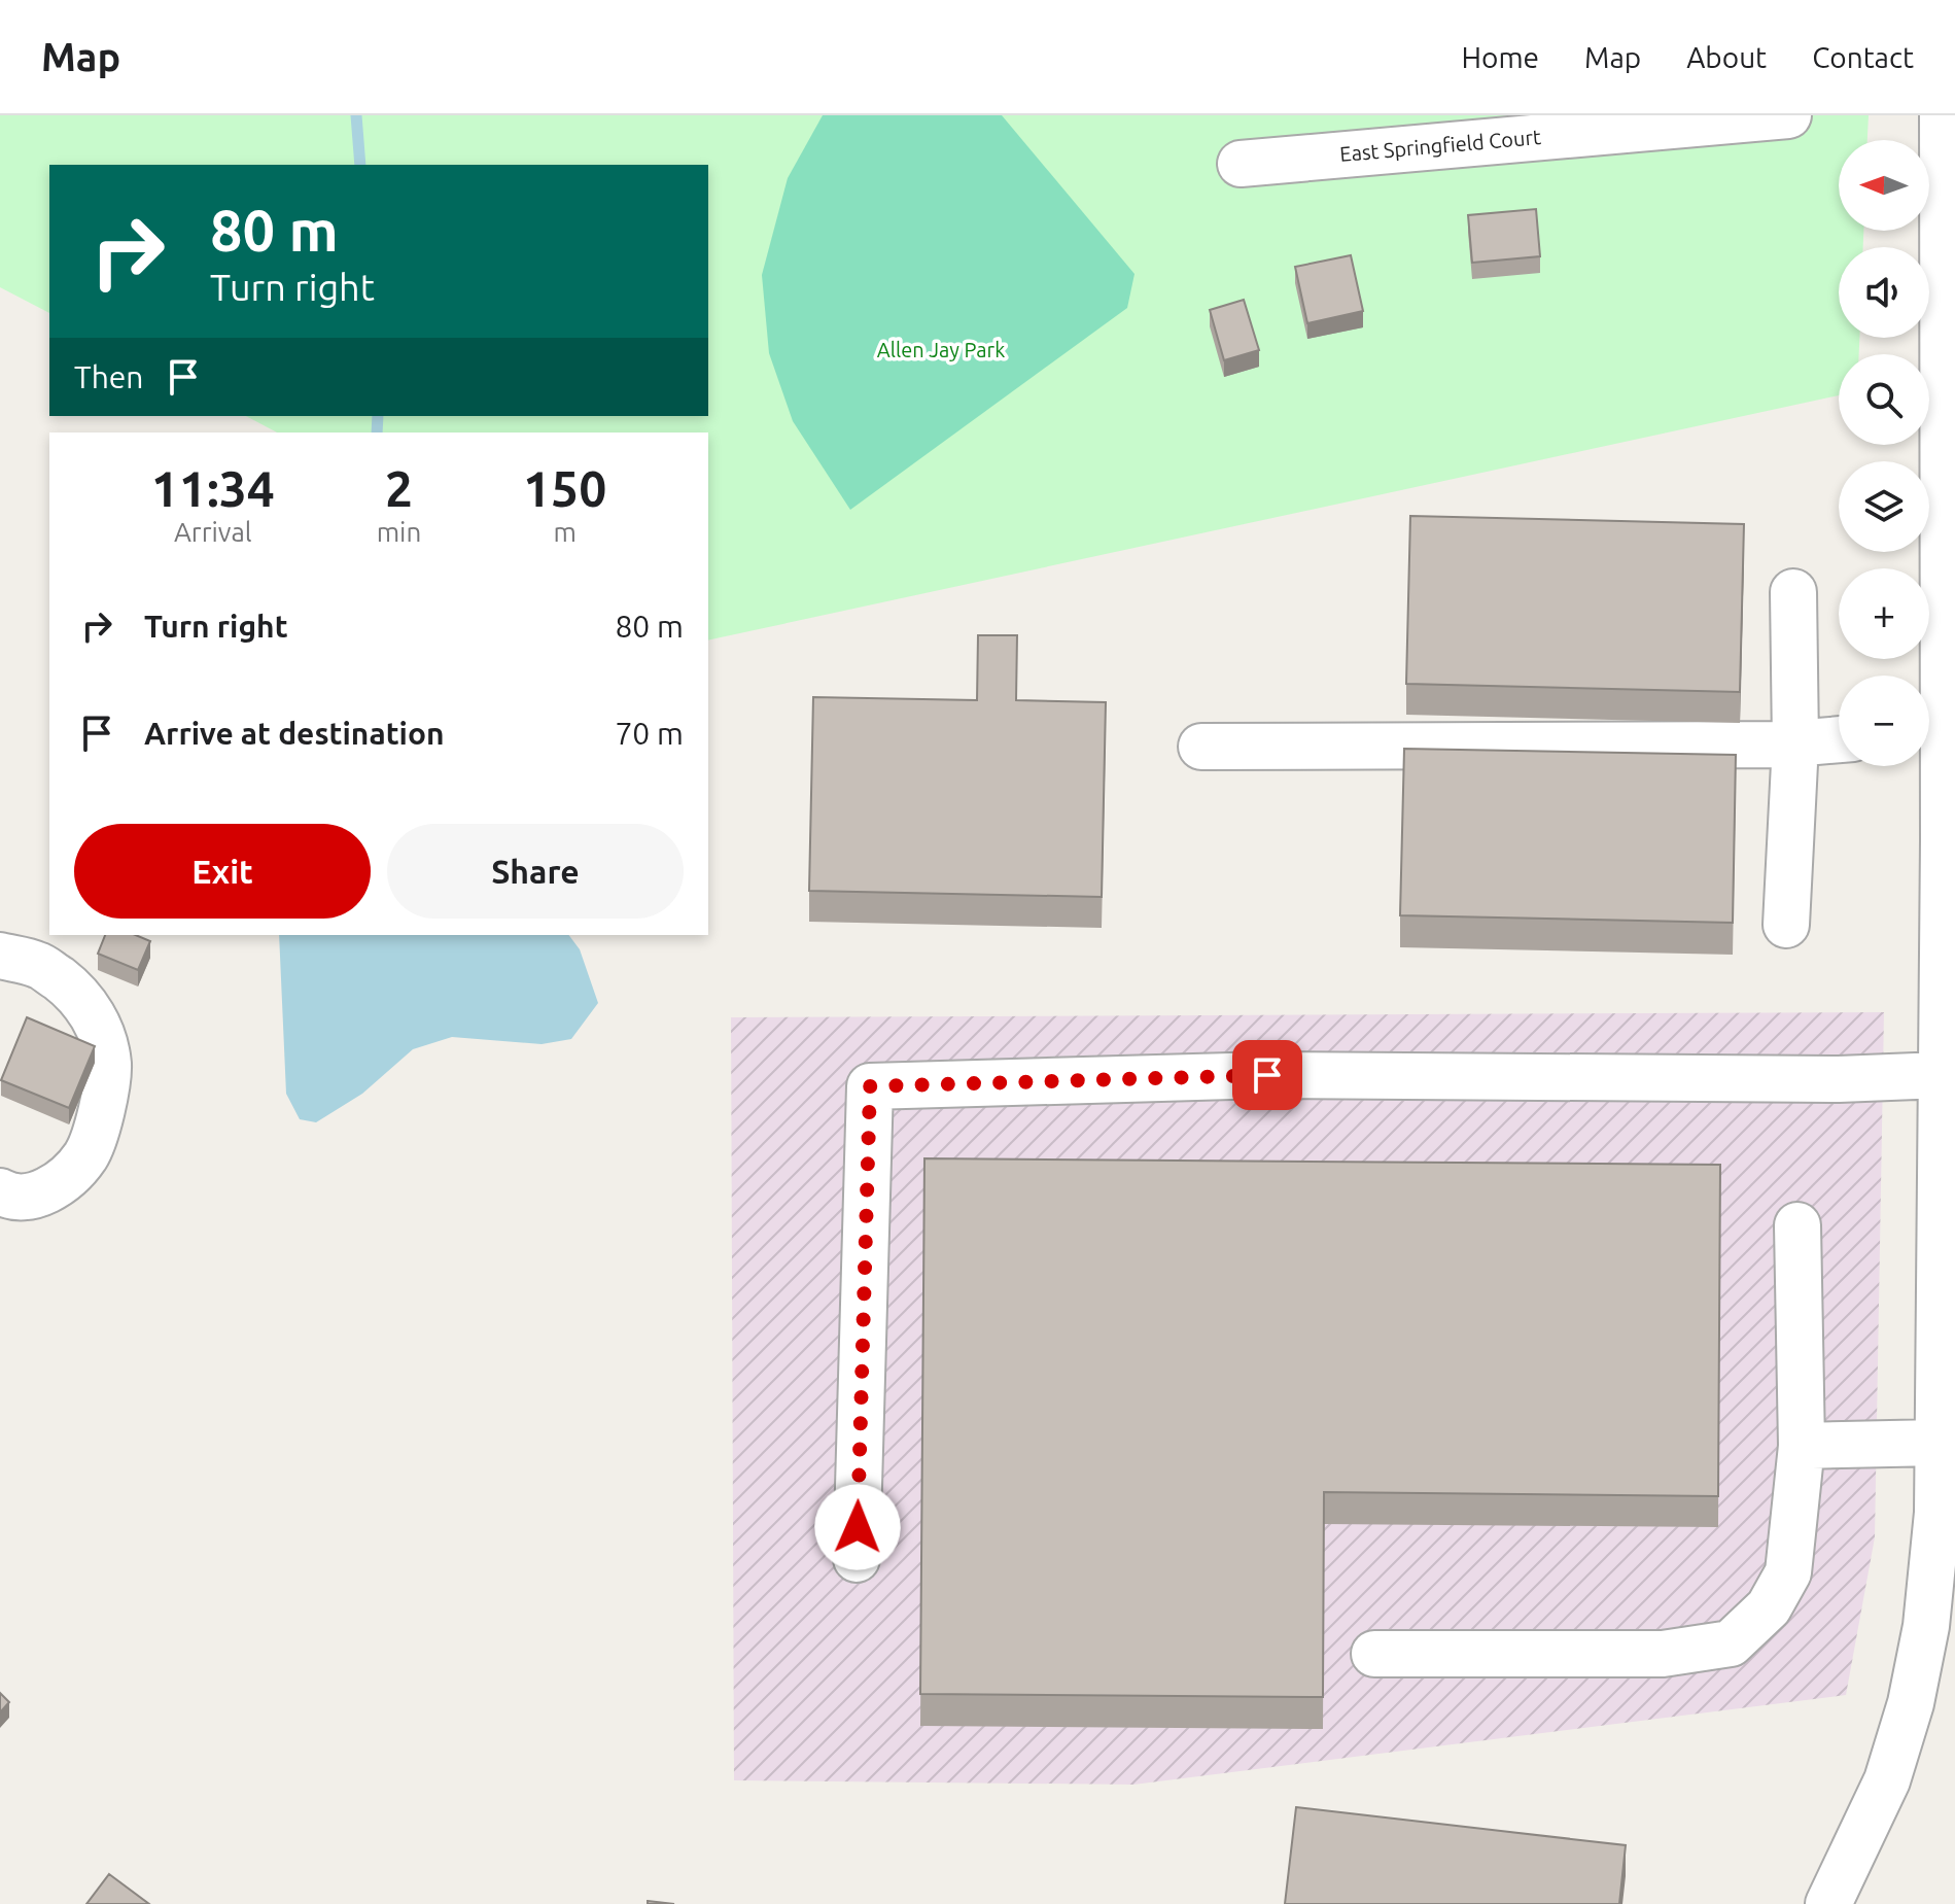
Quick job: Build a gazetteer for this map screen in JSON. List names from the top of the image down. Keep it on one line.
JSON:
{"streets":{"street":["East Springfield Court"]},"parks":["Allen Jay Park"],"north":"left","page":{"header":"Map","nav":["Home","Map","About","Contact"],"map_buttons":["+","−"],"turn":["80 m","Turn right"],"then":"Then","eta":["11:34","Arrival","2","min","150","m"],"list":[{"name":"Turn right","value":"80 m"},{"name":"Arrive at destination","value":"70 m"}],"buttons":["Exit","Share"]}}
